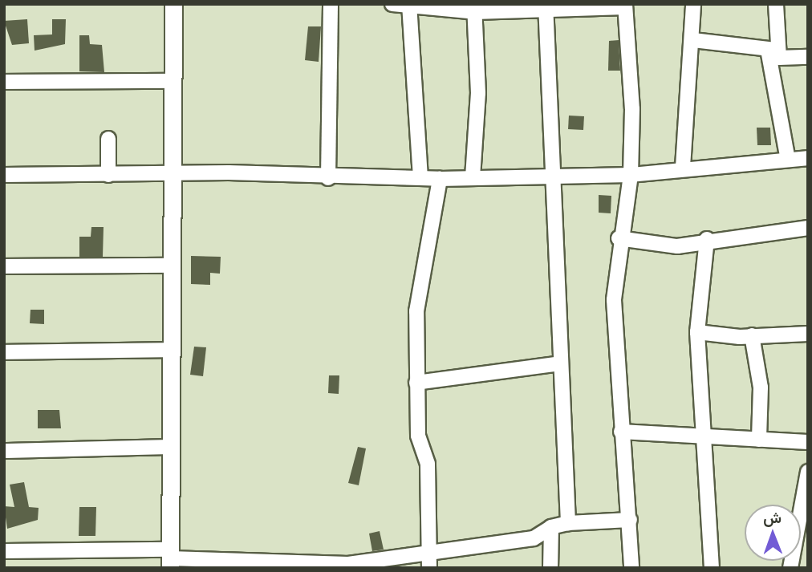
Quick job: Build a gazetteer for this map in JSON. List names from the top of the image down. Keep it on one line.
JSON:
{"north":"top"}
